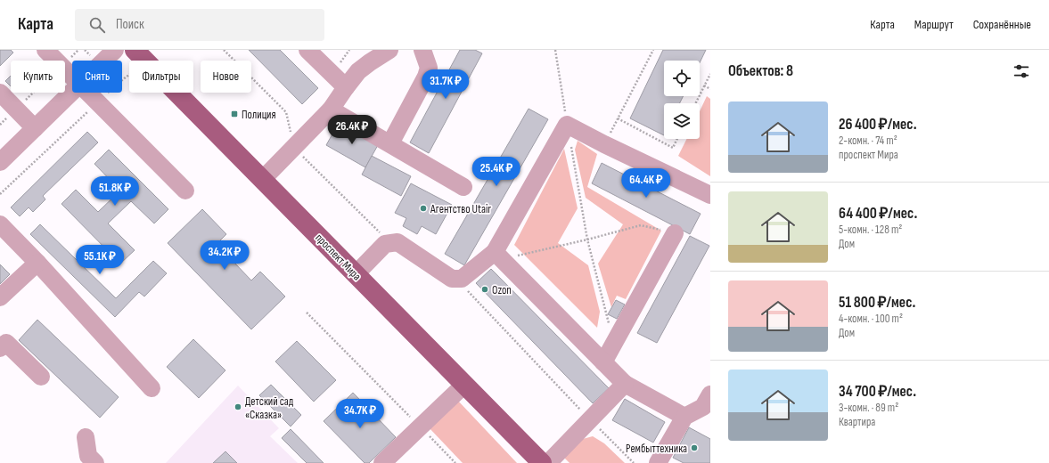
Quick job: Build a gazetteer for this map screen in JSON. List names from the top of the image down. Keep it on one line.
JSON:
{"streets":{"main road":["проспект Мира"]},"places":{"transit":["Полиция"],"other":["Агентство Utair","Ozon","Детский сад «Сказка»","Рембыттехника"]},"page":{"header":"Карта","search":"Поиск","nav":["Карта","Маршрут","Сохранённые"],"heading":"Объектов: 8","chip":["Купить","Снять","Фильтры","Новое"],"price":["31.7K ₽","26.4K ₽","25.4K ₽","64.4K ₽","51.8K ₽","34.2K ₽","55.1K ₽","34.7K ₽"],"list":[{"name":"26 400 ₽/мес.","note":"2-комн. · 74 m² · проспект Мира"},{"name":"64 400 ₽/мес.","note":"5-комн. · 128 m² · Дом"},{"name":"51 800 ₽/мес.","note":"4-комн. · 100 m² · Дом"},{"name":"34 700 ₽/мес.","note":"3-комн. · 89 m² · Квартира"}]}}
